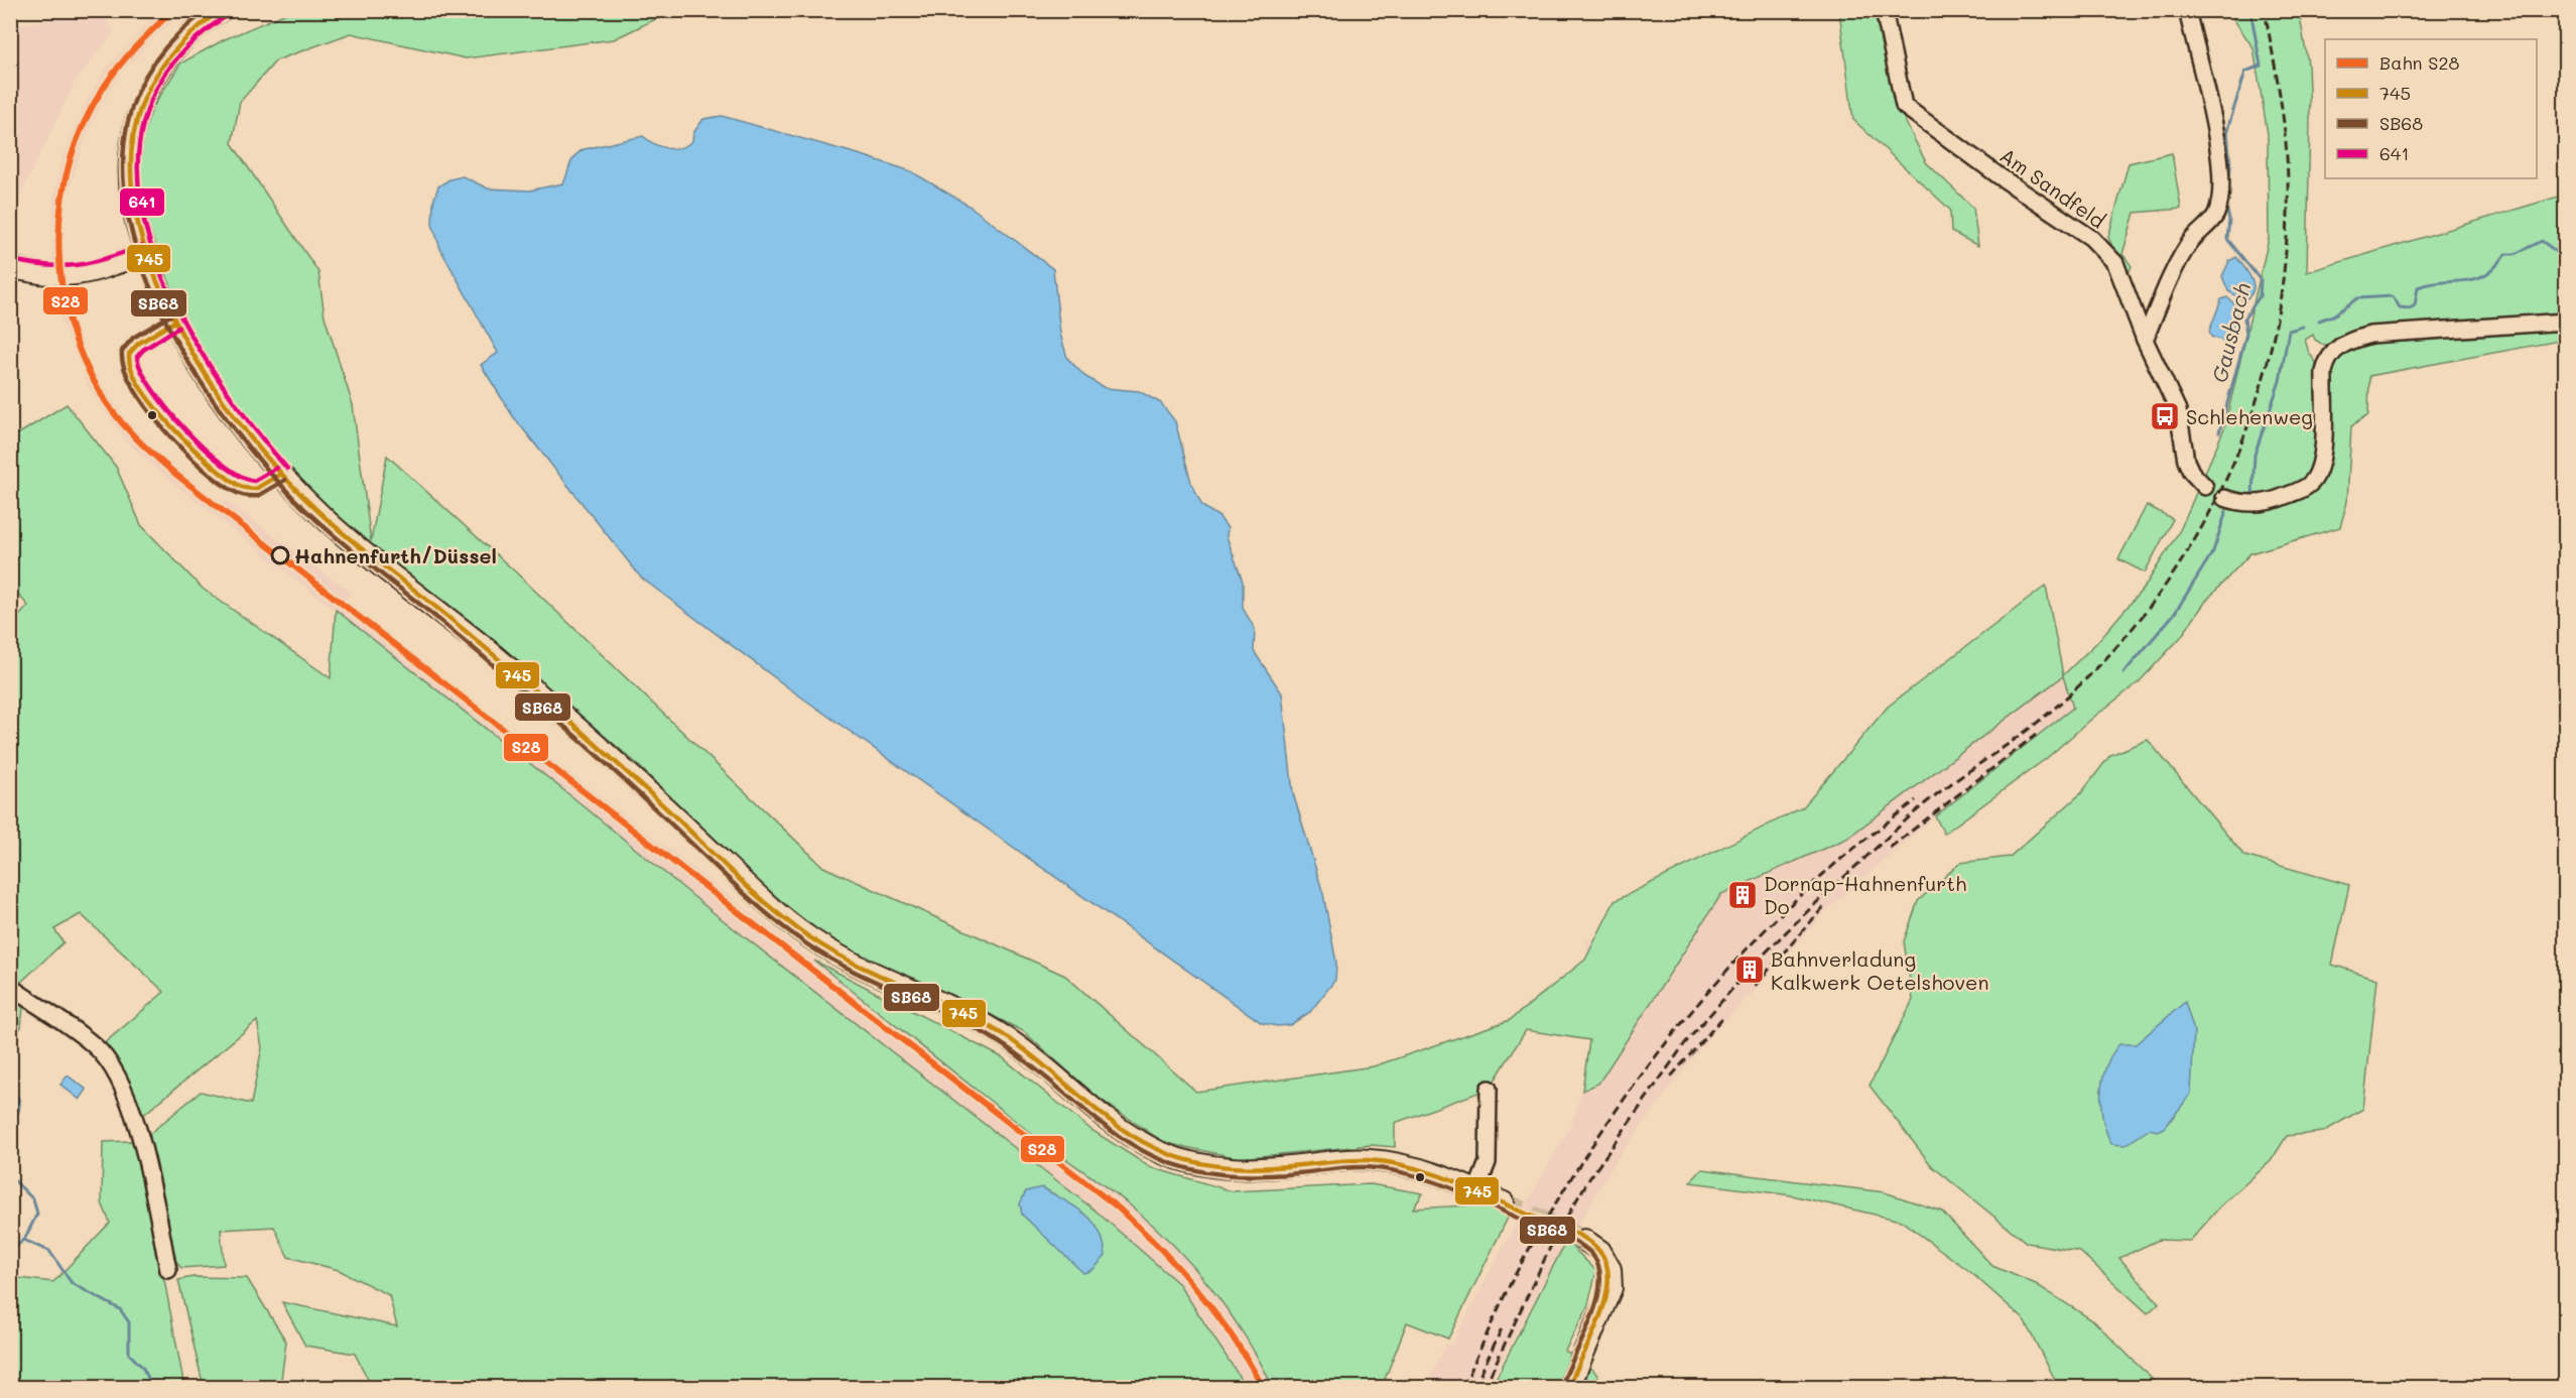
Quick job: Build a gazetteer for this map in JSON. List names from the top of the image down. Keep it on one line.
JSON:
{"streets":{"street":["Am Sandfeld"]},"water":["Gausbach"],"places":{"bus stop":["Schlehenweg"],"other":["Hahnenfurth/Düssel"],"building":["Dornap-Hahnenfurth Do","Bahnverladung Kalkwerk Oetelshoven"]},"lines":["rail line S28","transit line 745","transit line SB68","transit line 641"],"legend":["Bahn S28","745","SB68","641"]}
